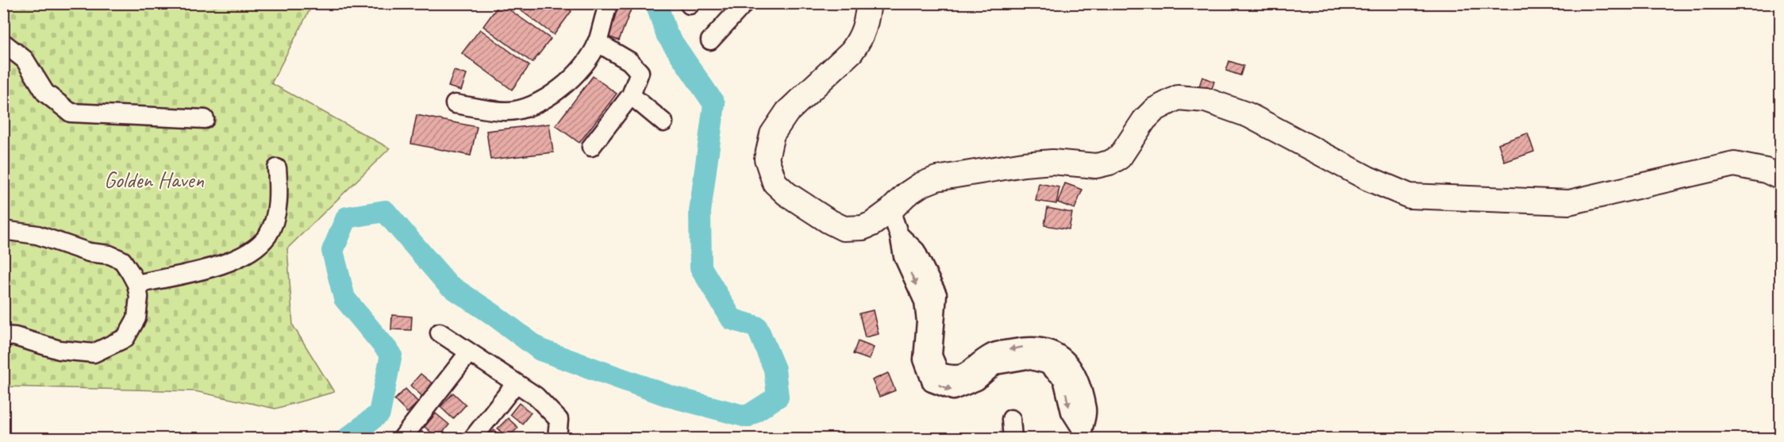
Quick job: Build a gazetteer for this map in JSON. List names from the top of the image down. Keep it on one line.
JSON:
{"parks":["Golden Haven"]}
